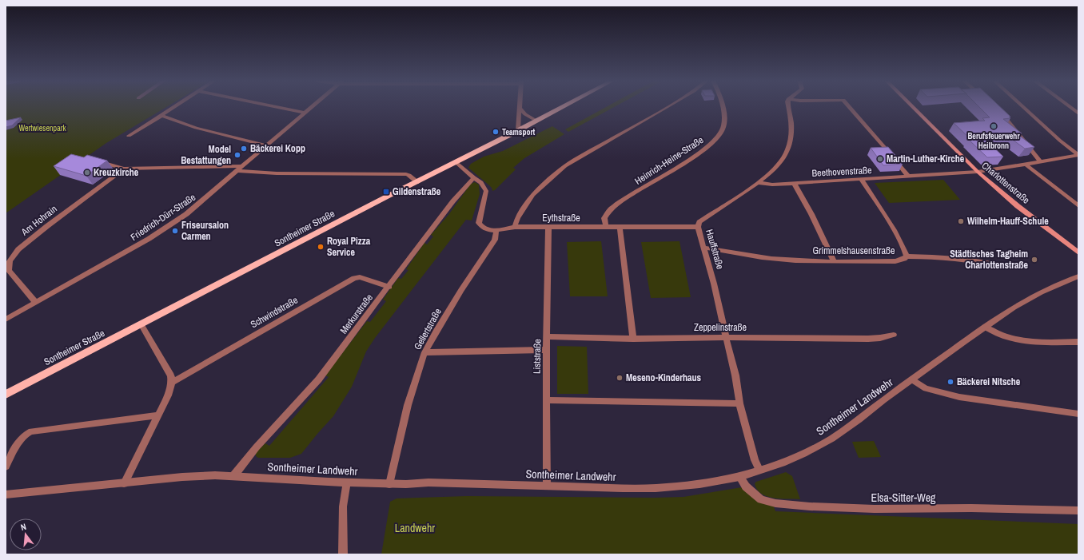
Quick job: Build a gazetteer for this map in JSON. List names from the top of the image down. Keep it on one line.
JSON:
{"streets":{"main road":["Charlottenstraße","Sontheimer Straße"],"street":["Heinrich-Heine-Straße","Beethovenstraße","Friedrich-Dürr-Straße","Eythstraße","Am Hohrain","Hauffstraße","Grimmelshausenstraße","Schwindstraße","Merkurstraße","Zeppelinstraße","Gellertstraße","Liststraße","Sontheimer Landwehr","Elsa-Sitter-Weg"]},"crossings":[["Heinrich-Heine-Straße","Eythstraße"],["Beethovenstraße","Charlottenstraße"],["Beethovenstraße","Hauffstraße"],["Friedrich-Dürr-Straße","Am Hohrain"],["Eythstraße","Hauffstraße"],["Eythstraße","Gellertstraße"],["Eythstraße","Liststraße"],["Hauffstraße","Grimmelshausenstraße"],["Hauffstraße","Zeppelinstraße"],["Hauffstraße","Sontheimer Landwehr"],["Schwindstraße","Merkurstraße"],["Merkurstraße","Sontheimer Landwehr"],["Zeppelinstraße","Liststraße"],["Gellertstraße","Sontheimer Landwehr"],["Liststraße","Sontheimer Landwehr"],["Sontheimer Landwehr","Elsa-Sitter-Weg"]],"parks":["Wertwiesenpark","Landwehr"],"places":{"other":["Berufsfeuerwehr Heilbronn","Teamsport","Bäckerei Kopp","Model Bestattungen","Martin-Luther-Kirche","Kreuzkirche","Wilhelm-Hauff-Schule","Friseursalon Carmen","Royal Pizza Service","Städtisches Tagheim Charlottenstraße","Meseno-Kinderhaus","Bäckerei Nitsche"],"transit":["Gildenstraße"]},"north":"top"}
